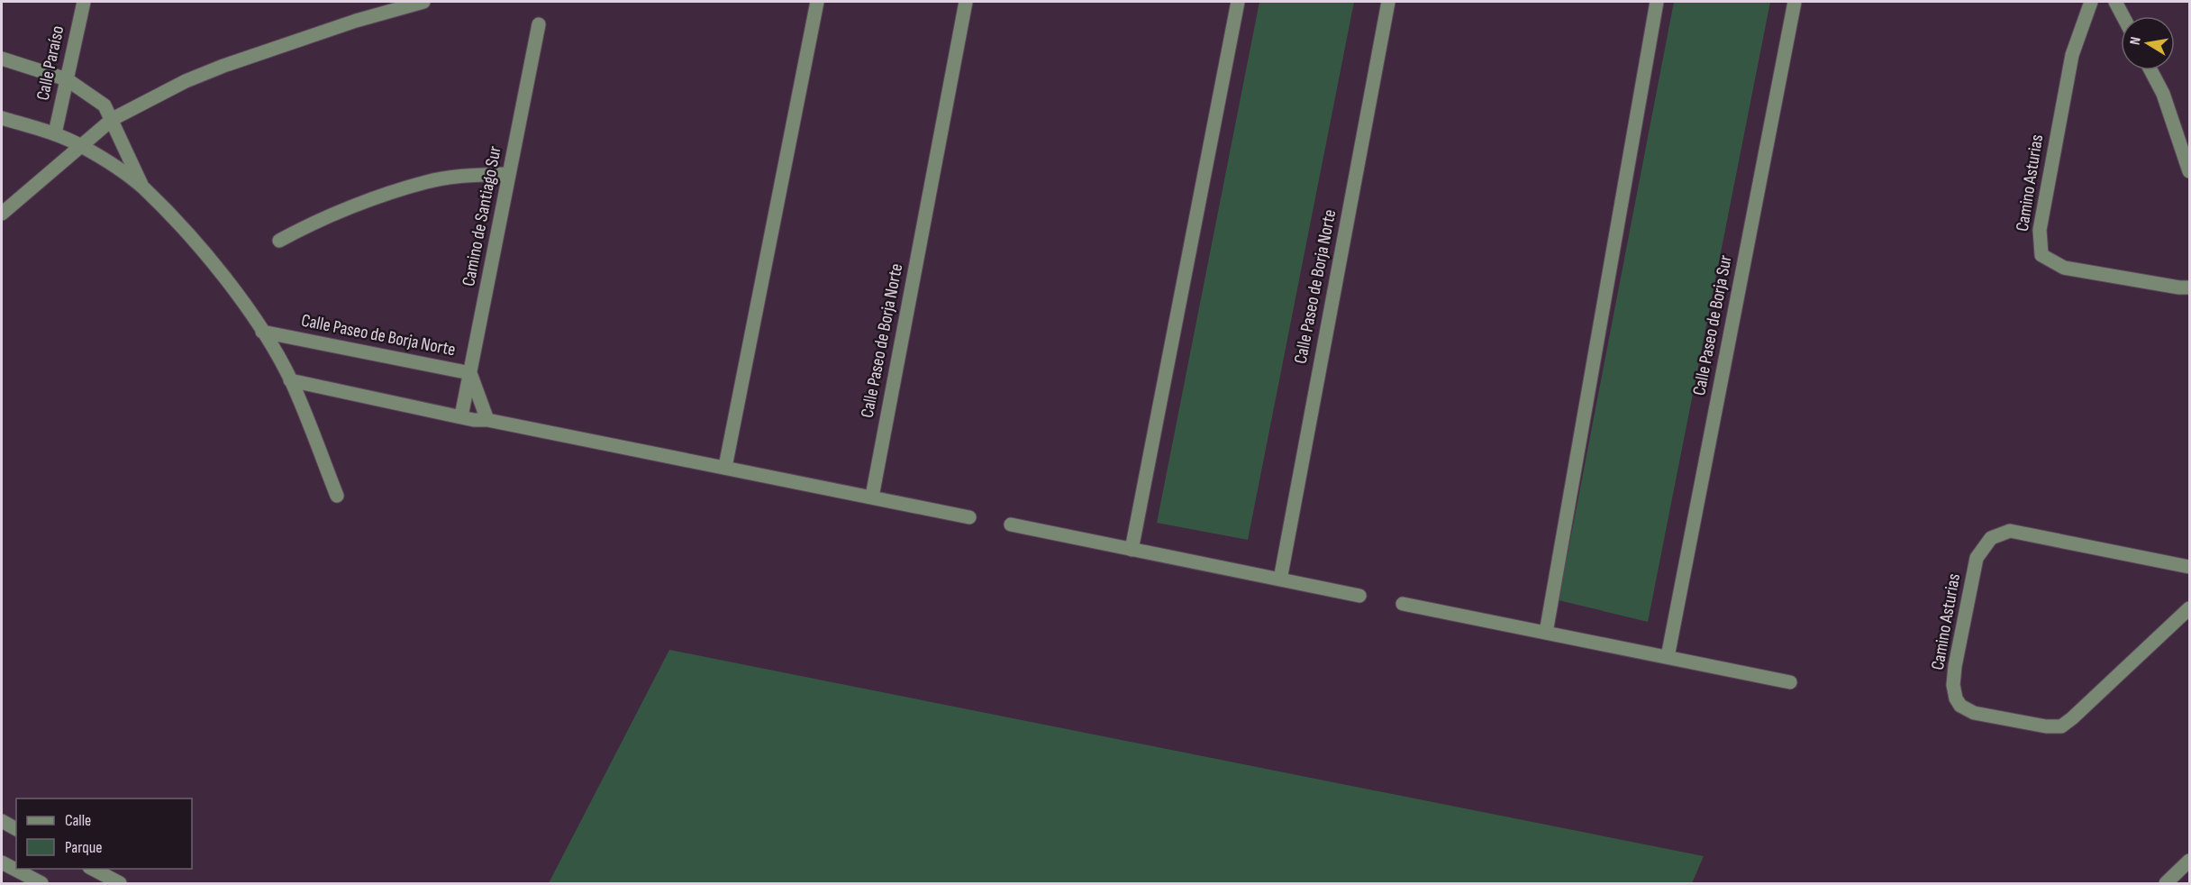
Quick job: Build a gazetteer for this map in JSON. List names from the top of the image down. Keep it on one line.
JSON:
{"streets":{"street":["Calle Paraíso","Camino Asturias","Camino de Santiago Sur","Calle Paseo de Borja Norte","Calle Paseo de Borja Sur"]},"crossings":[["Camino de Santiago Sur","Calle Paseo de Borja Norte"]],"legend":["Calle","Parque"],"north":"left"}
